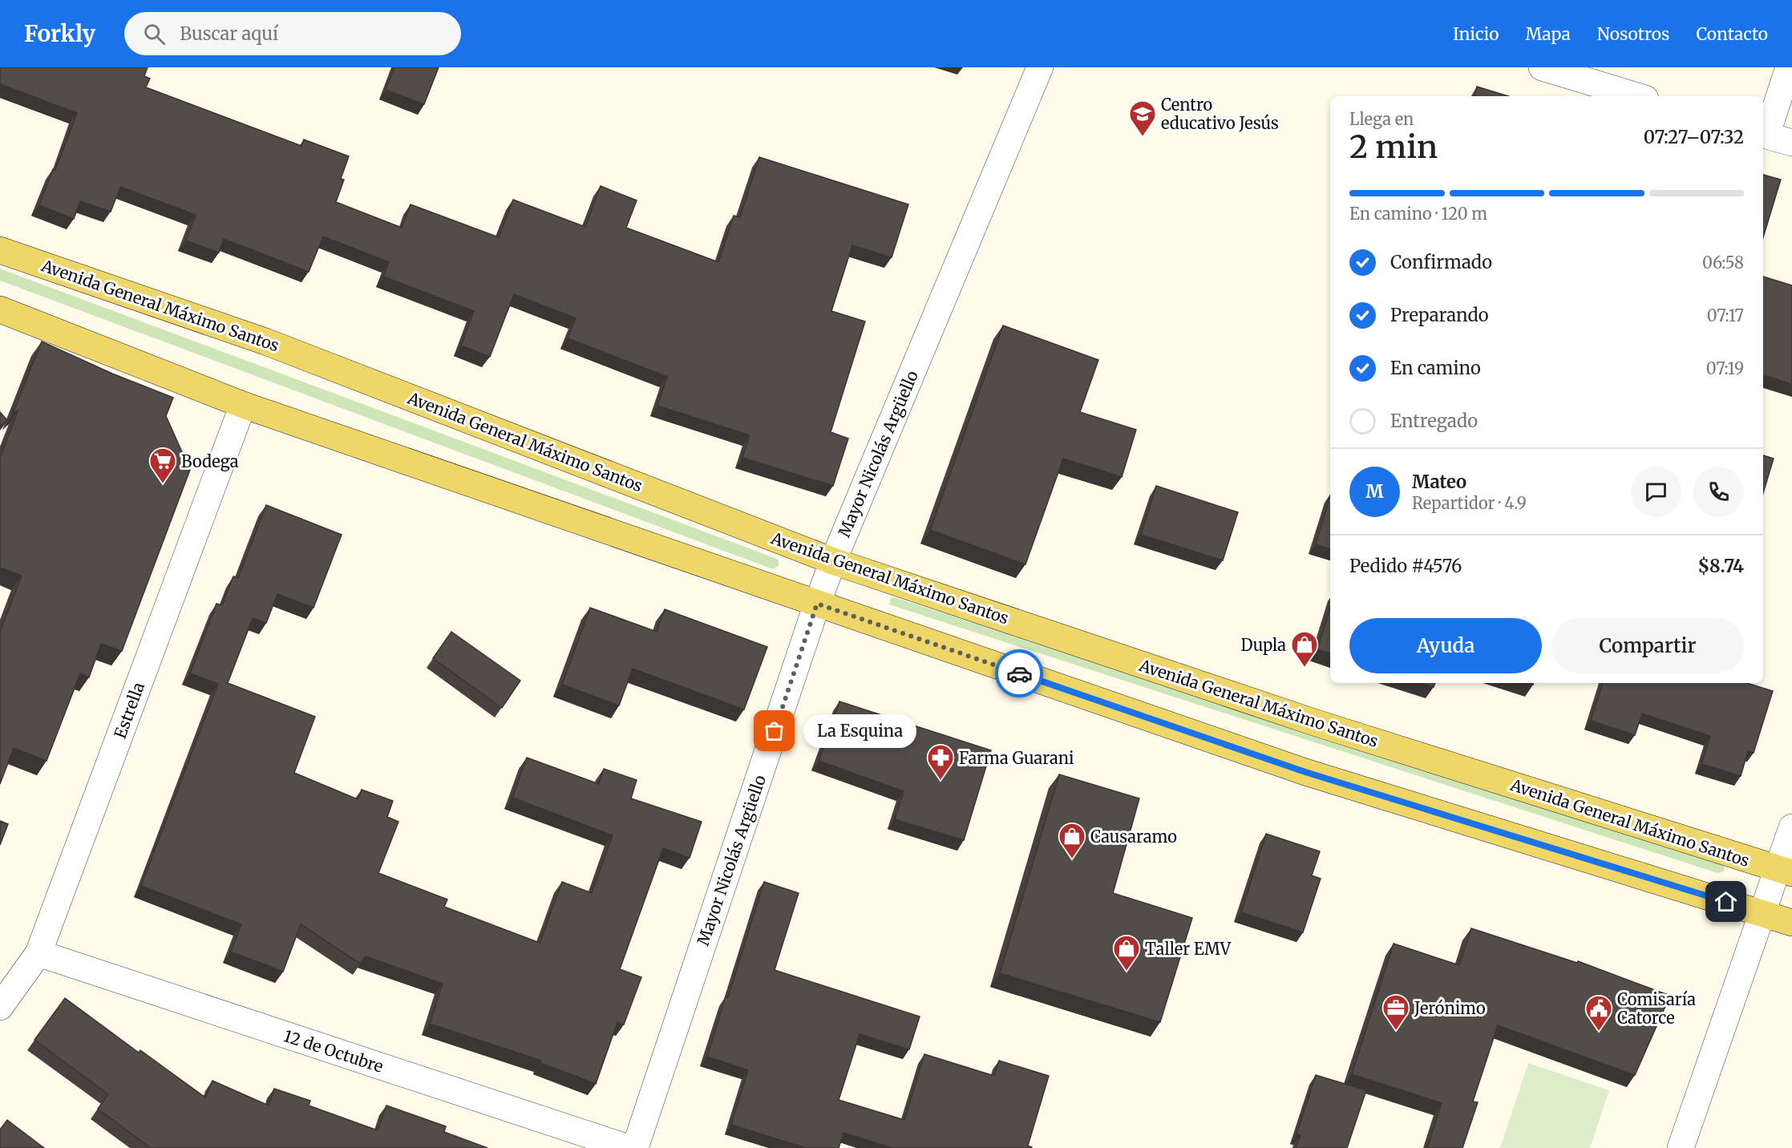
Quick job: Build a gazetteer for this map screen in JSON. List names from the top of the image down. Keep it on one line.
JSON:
{"streets":{"main road":["Avenida General Máximo Santos"],"street":["Mayor Nicolás Argüello","Estrella","12 de Octubre"]},"crossings":[["Avenida General Máximo Santos","Mayor Nicolás Argüello"],["Estrella","12 de Octubre"]],"places":{"school or university":["Centro educativo Jesús"],"supermarket":["Bodega"],"shop":["Dupla","Causaramo","Taller EMV"],"other":["La Esquina"],"pharmacy":["Farma Guarani"],"office":["Jerónimo"],"public building":["Comisaría Catorce"]},"page":{"header":"Forkly","search":"Buscar aquí","nav":["Inicio","Mapa","Nosotros","Contacto"],"heading":["2 min","Llega en","07:27–07:32"],"panel":["Mateo","Repartidor · 4.9","Pedido #4576","$8.74"],"bar":"En camino · 120 m","list":[["Confirmado","06:58"],["Preparando","07:17"],["En camino","07:19"],"Entregado"],"round":"M","buttons":["Ayuda","Compartir"],"bubble":"La Esquina"}}
